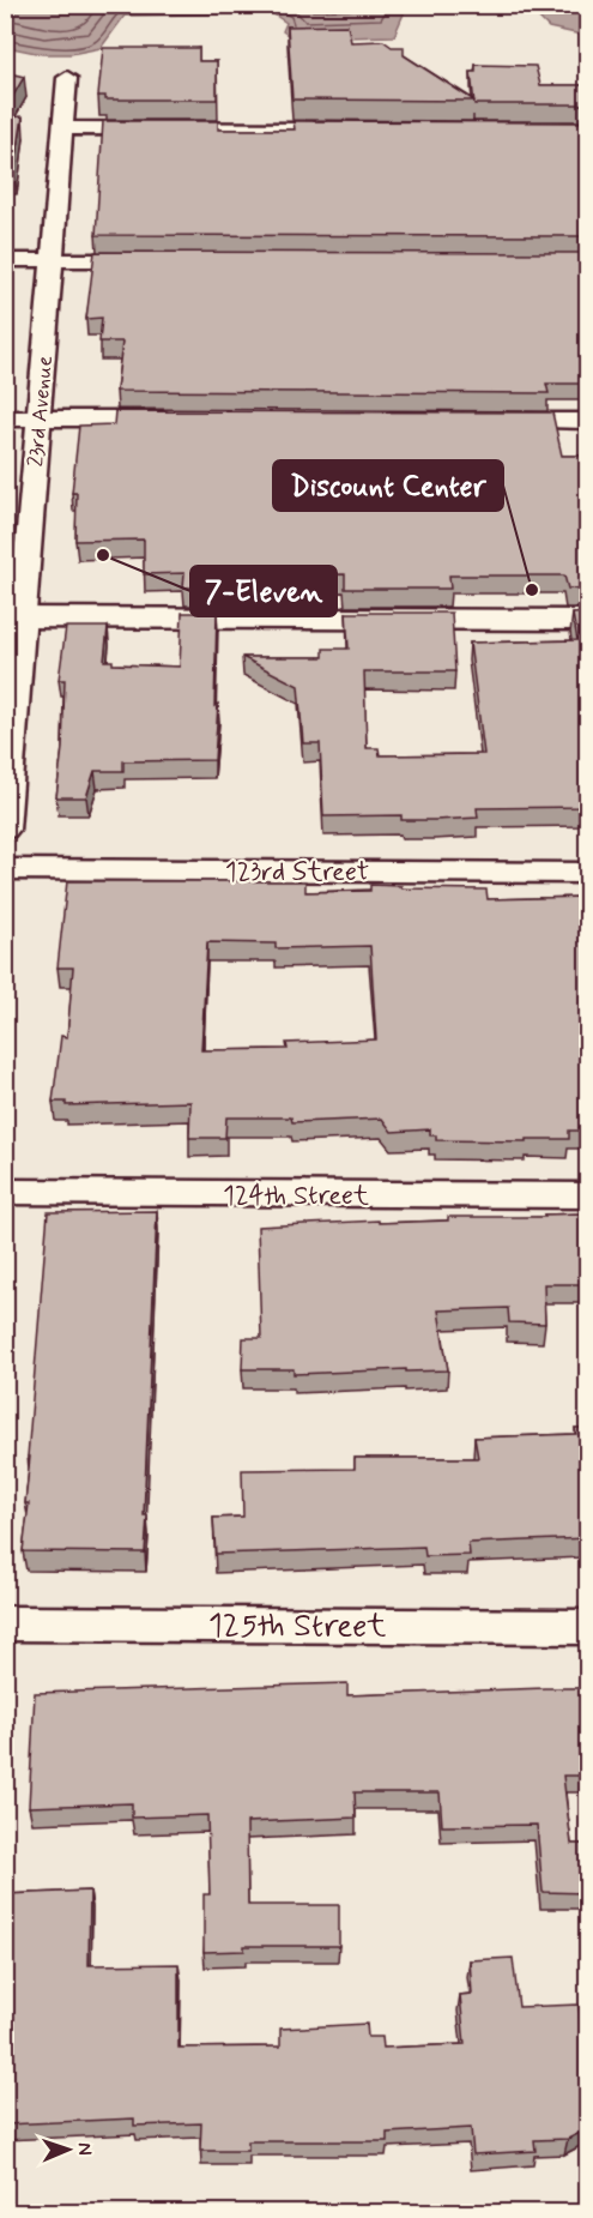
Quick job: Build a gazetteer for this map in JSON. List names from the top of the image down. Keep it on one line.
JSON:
{"streets":{"street":["23rd Avenue","123rd Street","124th Street","125th Street"]},"places":["7-Eleven","Discount Center"],"north":"right"}
